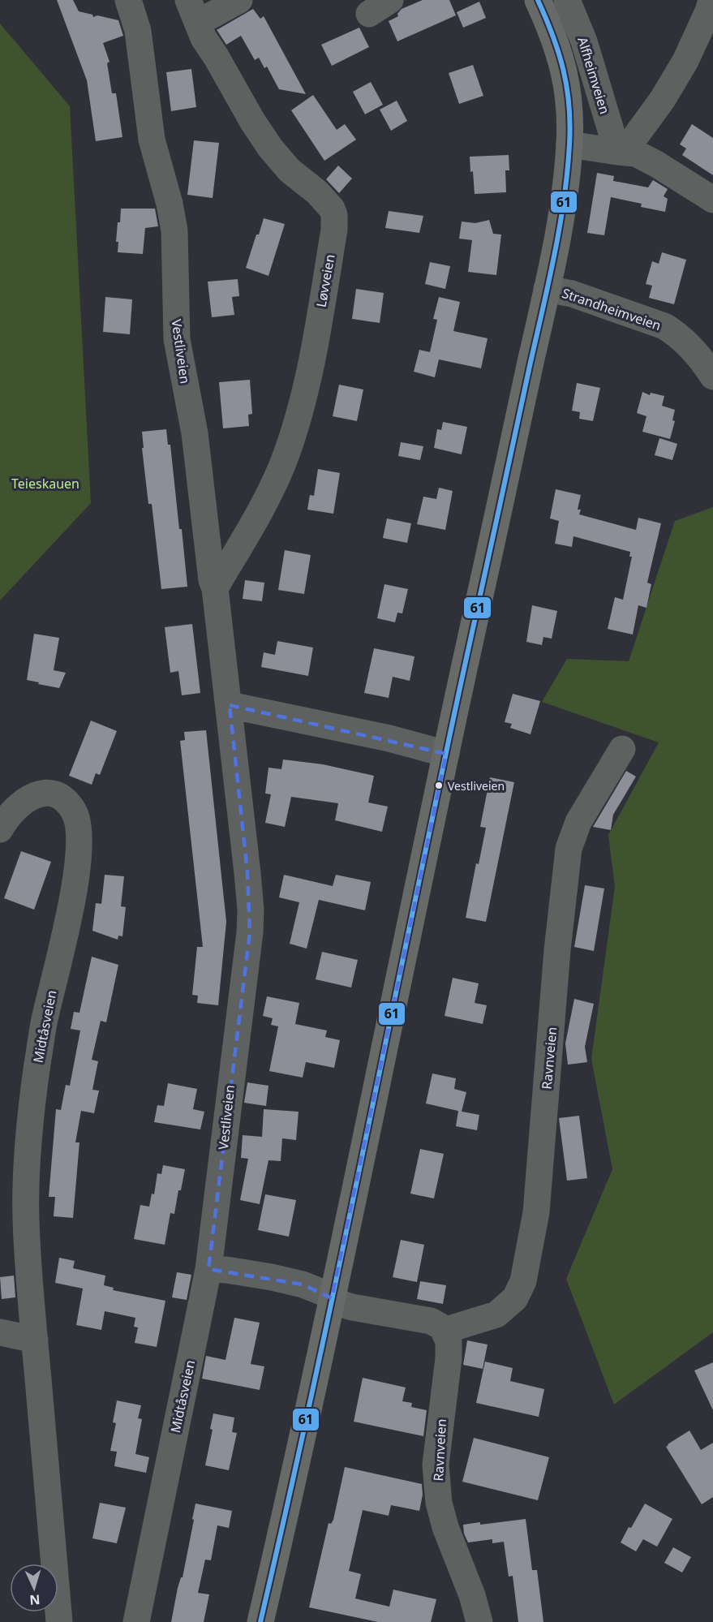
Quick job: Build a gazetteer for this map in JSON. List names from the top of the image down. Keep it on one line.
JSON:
{"streets":{"street":["Alfheimveien","Løvveien","Strandheimveien","Vestliveien","Midtåsveien","Ravnveien"]},"crossings":[["Løvveien","Vestliveien"],["Vestliveien","Midtåsveien"]],"parks":["Teieskauen"],"places":["Vestliveien"],"lines":["transit line 61"],"north":"bottom"}
